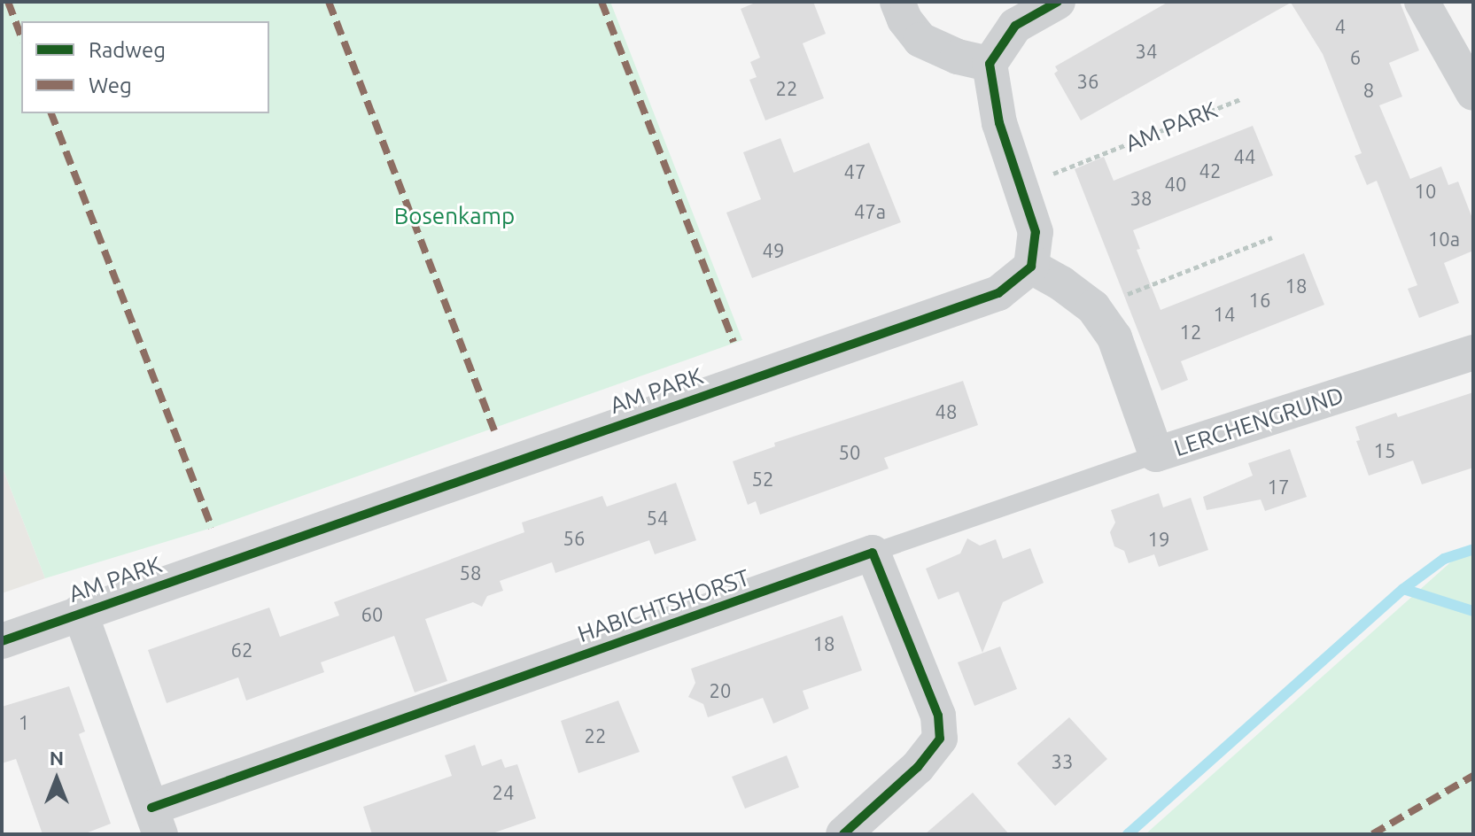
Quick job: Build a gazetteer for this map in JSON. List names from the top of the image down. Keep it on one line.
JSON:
{"streets":{"street":["AM PARK","LERCHENGRUND","HABICHTSHORST"]},"crossings":[["AM PARK","LERCHENGRUND"],["AM PARK","HABICHTSHORST"],["LERCHENGRUND","HABICHTSHORST"]],"parks":["Bosenkamp"],"house_numbers":["4","34","6","36","22","8","44","42","47","40","10","38","47a","10a","49","18","16","14","12","48","15","50","52","17","54","56","19","58","60","18","62","20","1","22","33","24"],"legend":["Radweg","Weg"],"north":"top"}
